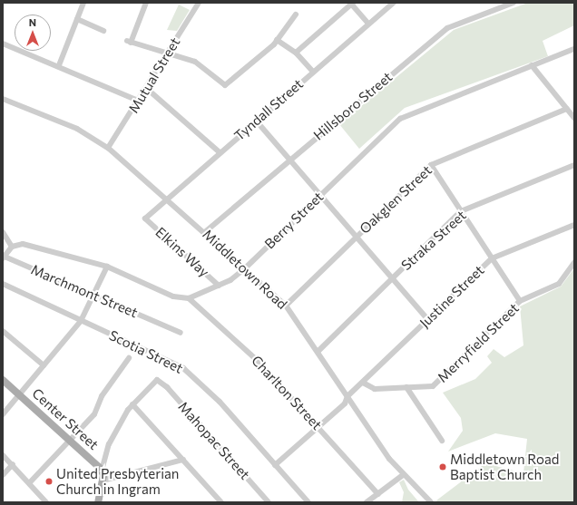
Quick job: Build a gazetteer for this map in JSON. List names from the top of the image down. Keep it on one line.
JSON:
{"streets":{"main road":["Center Street"],"street":["Mutual Street","Hillsboro Street","Tyndall Street","Oakglen Street","Berry Street","Straka Street","Elkins Way","Middletown Road","Marchmont Street","Justine Street","Merryfield Street","Scotia Street","Charlton Street","Mahopac Street"]},"crossings":[["Mutual Street","Middletown Road"],["Hillsboro Street","Middletown Road"],["Tyndall Street","Elkins Way"],["Tyndall Street","Middletown Road"],["Oakglen Street","Middletown Road"],["Berry Street","Elkins Way"],["Berry Street","Middletown Road"],["Berry Street","Charlton Street"],["Straka Street","Middletown Road"],["Middletown Road","Justine Street"],["Justine Street","Scotia Street"],["Justine Street","Charlton Street"]],"places":["Middletown Road Baptist Church","United Presbyterian Church in Ingram"],"north":"top"}
